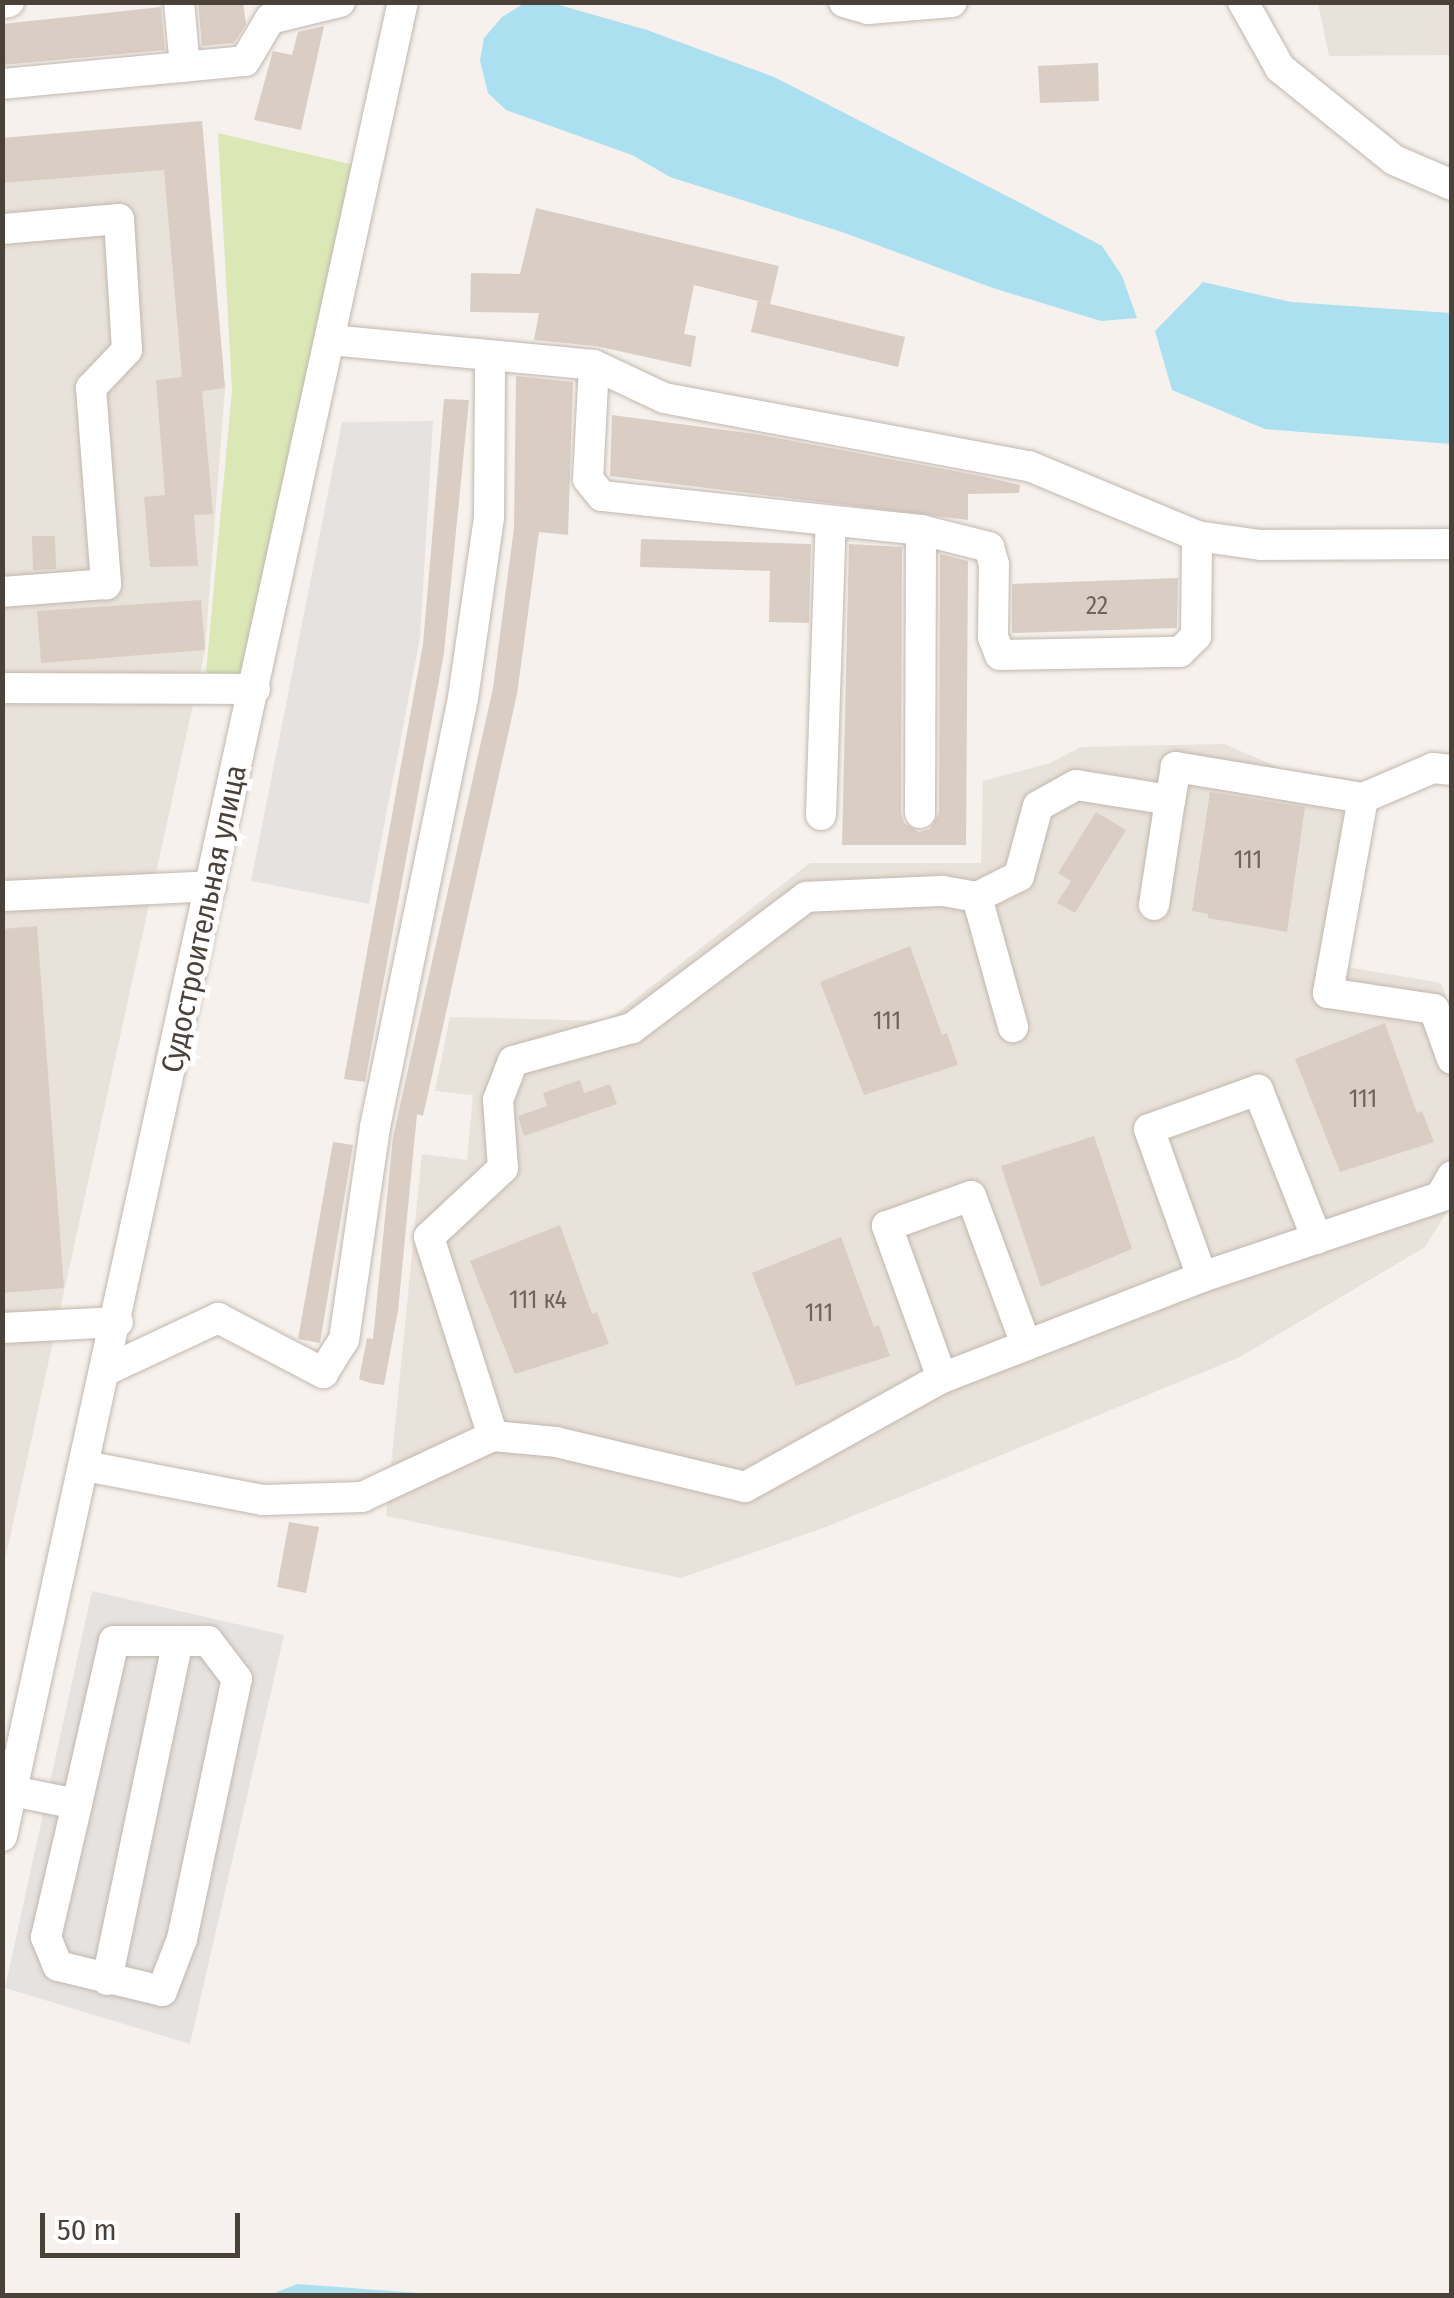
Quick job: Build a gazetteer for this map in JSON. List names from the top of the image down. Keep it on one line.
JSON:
{"streets":{"street":["Судостроительная улица"]},"house_numbers":["22","111","111","111","111 к4","111"],"scale_bar":"50 m"}
